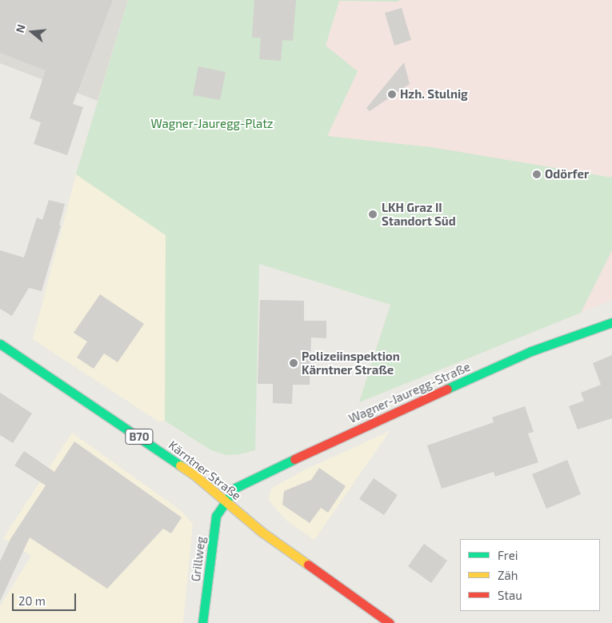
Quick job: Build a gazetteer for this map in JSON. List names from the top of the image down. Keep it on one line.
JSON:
{"streets":{"main road":["Wagner-Jauregg-Straße","B70","Kärntner Straße","Grillweg"]},"crossings":[["Wagner-Jauregg-Straße","Kärntner Straße"],["Wagner-Jauregg-Straße","Grillweg"],["Kärntner Straße","Grillweg"]],"parks":["Wagner-Jauregg-Platz"],"places":["Hzh. Stulnig","Odörfer","LKH Graz II Standort Süd","Polizeiinspektion Kärntner Straße"],"legend":["Frei","Zäh","Stau"],"scale_bar":"20 m","north":"left"}
